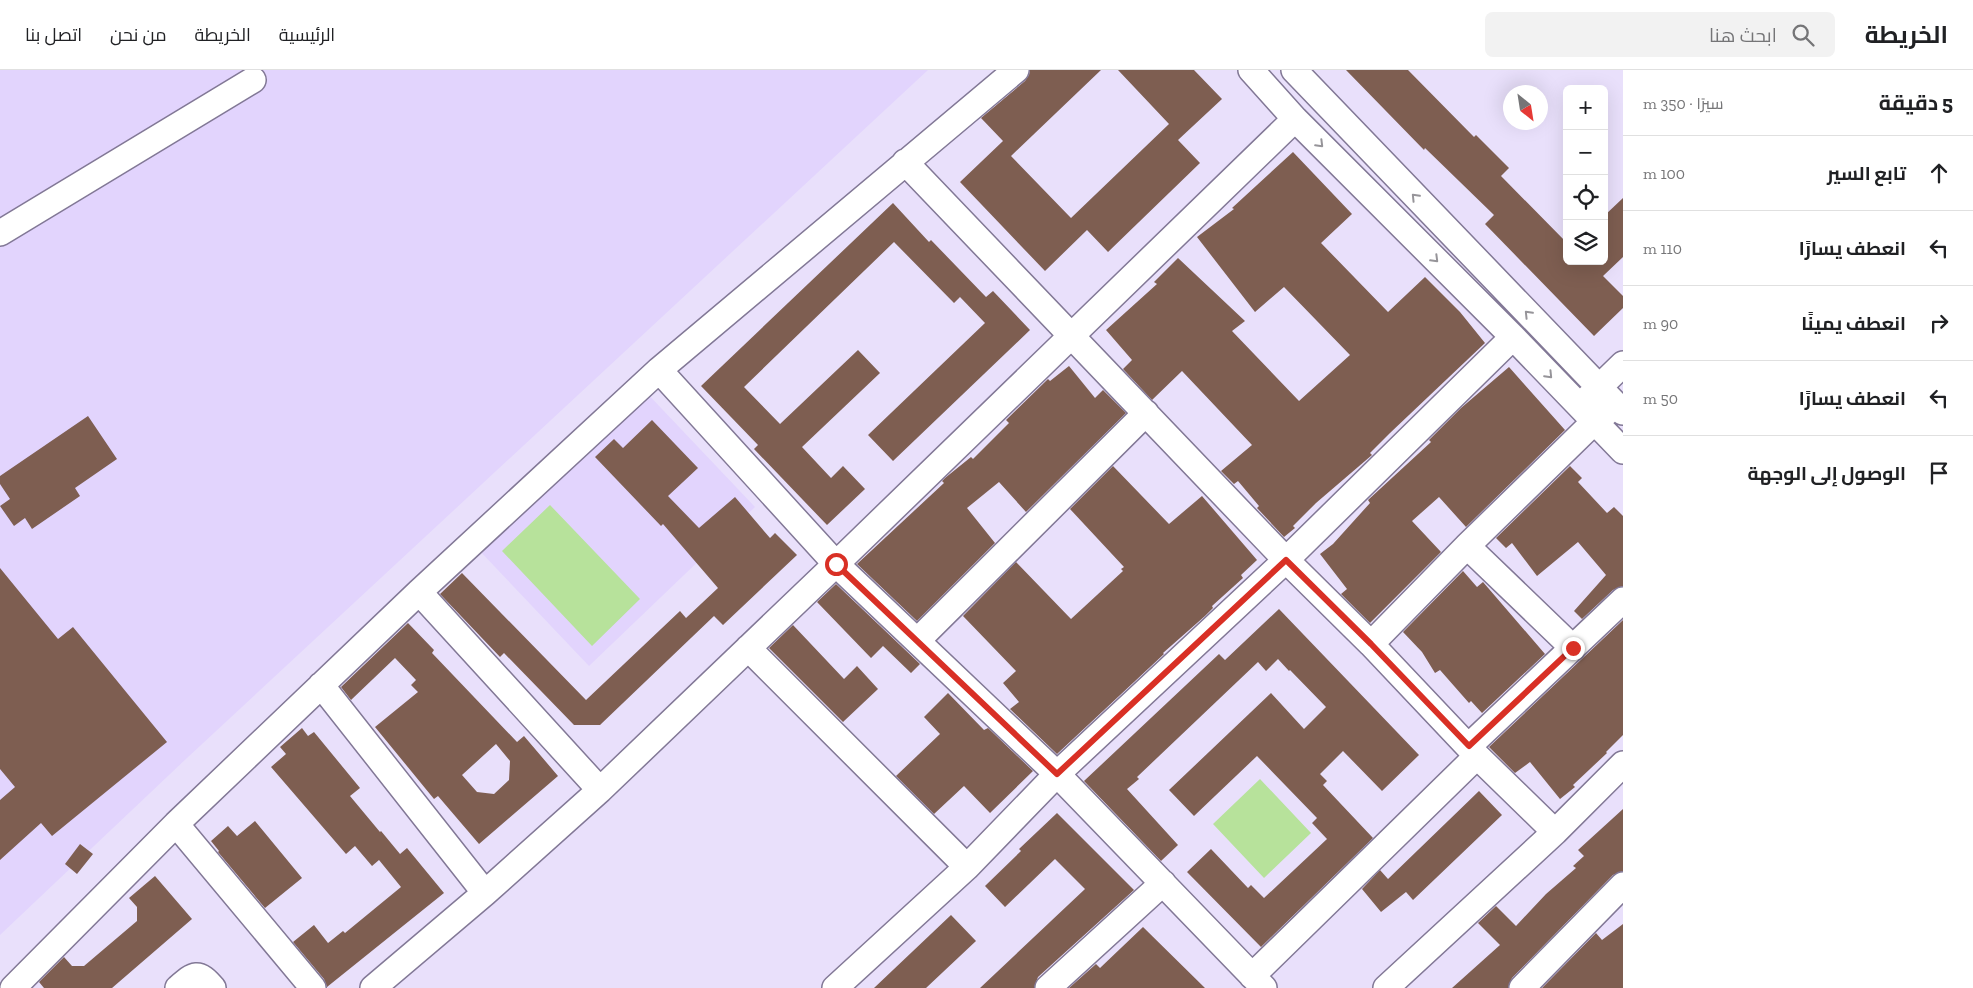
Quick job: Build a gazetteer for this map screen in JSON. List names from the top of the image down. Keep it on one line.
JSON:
{"north":"bottom right","page":{"header":"الخريطة","search":"ابحث هنا","nav":["الرئيسية","الخريطة","من نحن","اتصل بنا"],"heading":["5 دقيقة","سيرًا · 350 m"],"map_buttons":["+","−"],"list":[["تابع السير","100 m"],["انعطف يسارًا","110 m"],["انعطف يمينًا","90 m"],["انعطف يسارًا","50 m"],"الوصول إلى الوجهة"]}}
